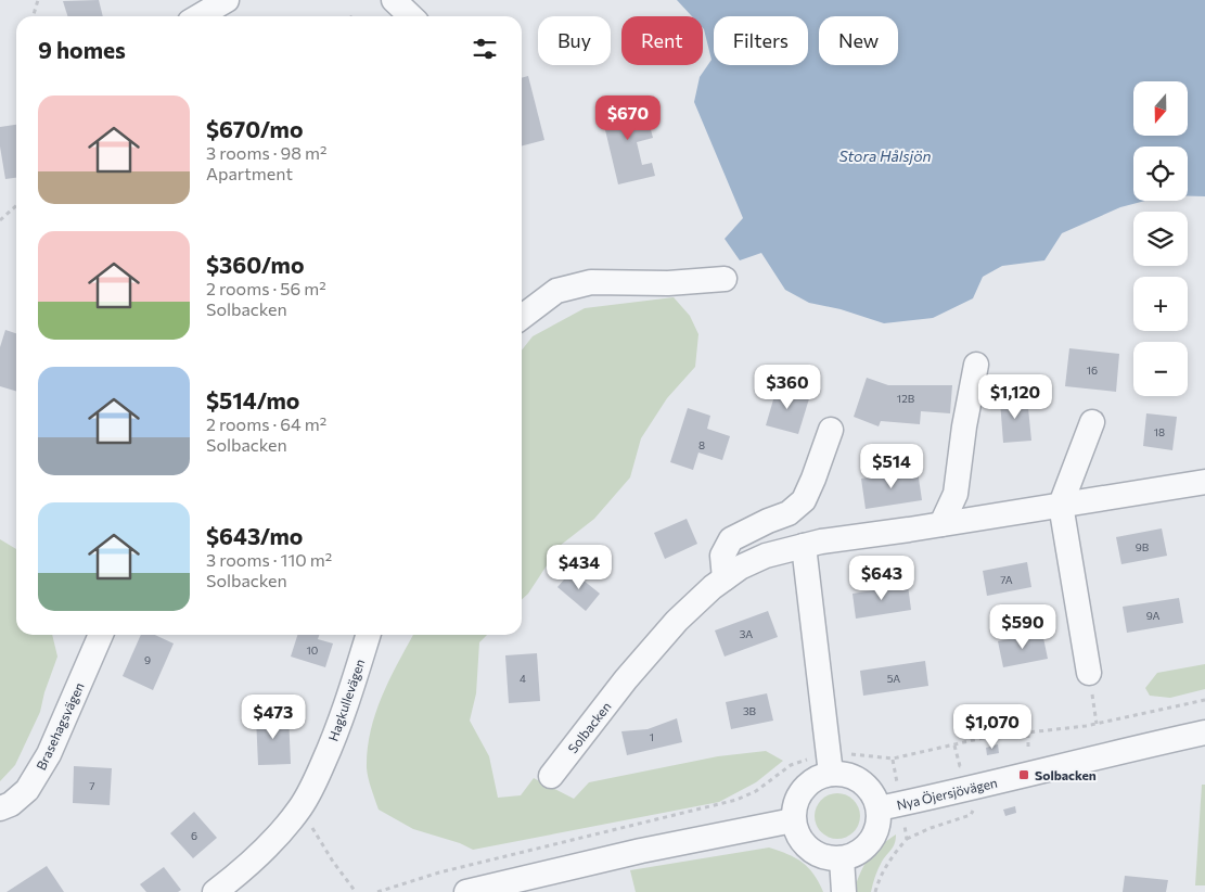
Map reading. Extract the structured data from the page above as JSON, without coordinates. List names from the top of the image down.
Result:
{
  "streets": {
    "street": [
      "Hagkullevägen",
      "Brasehagsvägen",
      "Solbacken",
      "Nya Öjersjövägen"
    ]
  },
  "water": ["Stora Hålsjön"],
  "places": {
    "transit": ["Solbacken"]
  },
  "house_numbers": [
    "16",
    "12B",
    "18",
    "8",
    "9B",
    "7A",
    "9A",
    "3A",
    "10",
    "9",
    "4",
    "5A",
    "3B",
    "1",
    "7",
    "6"
  ],
  "north": "bottom",
  "page": {
    "chip": [
      "Buy",
      "Rent",
      "Filters",
      "New"
    ],
    "heading": "9 homes",
    "map_buttons": ["+", "−"],
    "list": [
      {
        "name": "$670/mo",
        "note": "3 rooms · 98 m² · Apartment"
      },
      {
        "name": "$360/mo",
        "note": "2 rooms · 56 m² · Solbacken"
      },
      {
        "name": "$514/mo",
        "note": "2 rooms · 64 m² · Solbacken"
      },
      {
        "name": "$643/mo",
        "note": "3 rooms · 110 m² · Solbacken"
      }
    ],
    "price": [
      "$670",
      "$360",
      "$1,120",
      "$514",
      "$434",
      "$643",
      "$590",
      "$473",
      "$1,070"
    ]
  }
}
